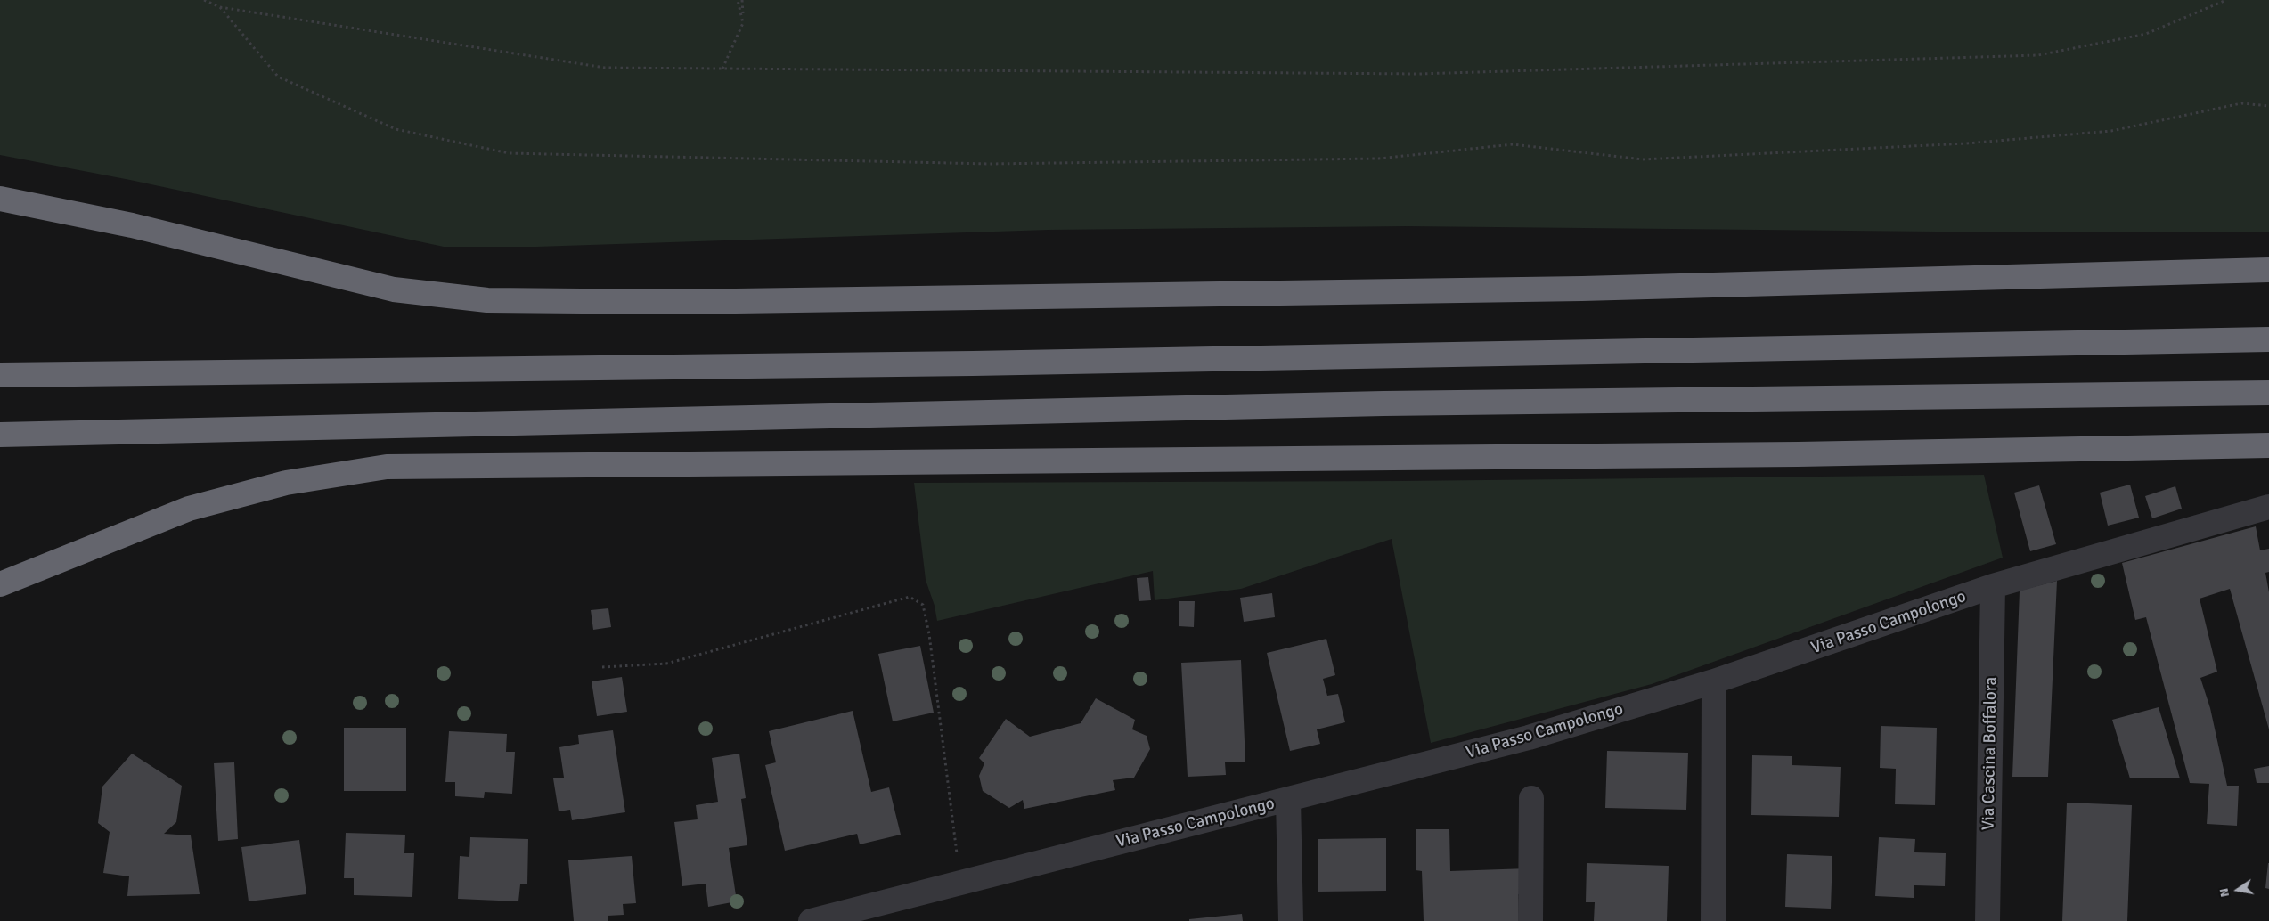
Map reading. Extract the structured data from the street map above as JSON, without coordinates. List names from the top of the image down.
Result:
{
  "streets": {
    "street": ["Via Passo Campolongo", "Via Cascina Boffalora"]
  },
  "crossings": [
    ["Via Passo Campolongo", "Via Cascina Boffalora"]
  ],
  "north": "left"
}
